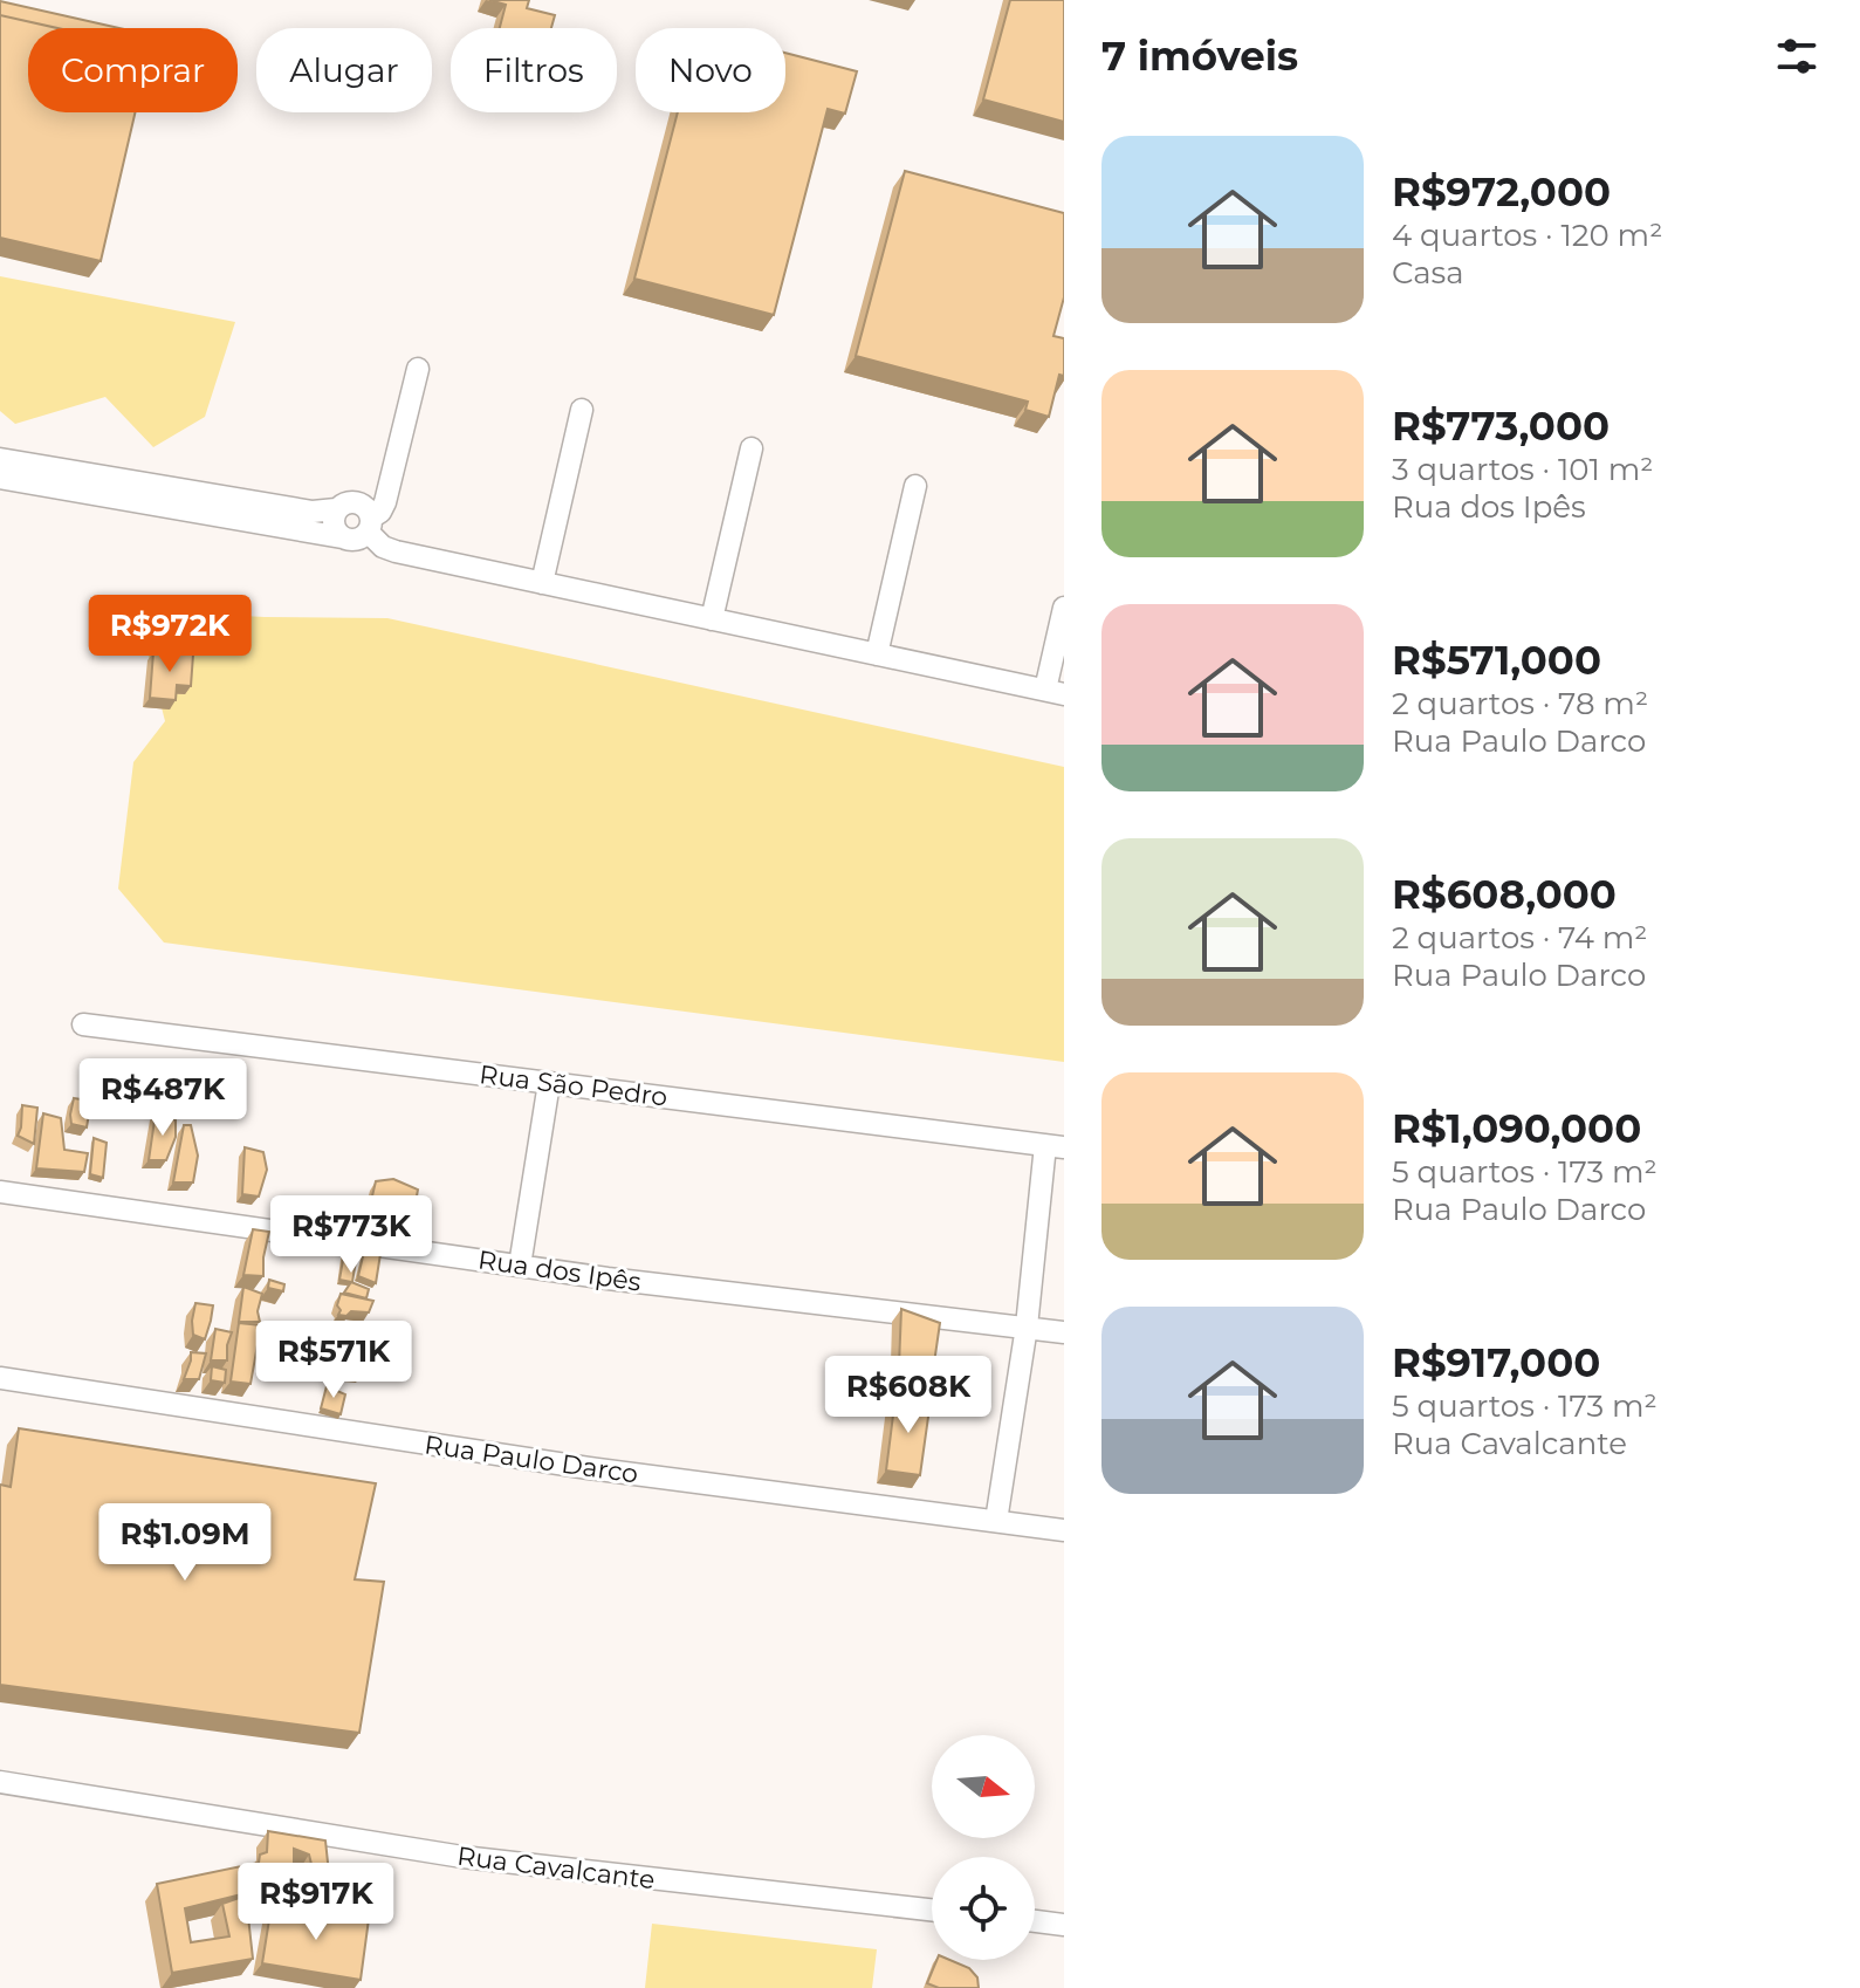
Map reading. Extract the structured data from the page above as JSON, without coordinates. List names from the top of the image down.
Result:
{
  "streets": {
    "street": [
      "Rua São Pedro",
      "Rua dos Ipês",
      "Rua Paulo Darco",
      "Rua Cavalcante"
    ]
  },
  "north": "right",
  "page": {
    "heading": "7 imóveis",
    "chip": [
      "Comprar",
      "Alugar",
      "Filtros",
      "Novo"
    ],
    "list": [
      {
        "name": "R$972,000",
        "note": "4 quartos · 120 m² · Casa"
      },
      {
        "name": "R$773,000",
        "note": "3 quartos · 101 m² · Rua dos Ipês"
      },
      {
        "name": "R$571,000",
        "note": "2 quartos · 78 m² · Rua Paulo Darco"
      },
      {
        "name": "R$608,000",
        "note": "2 quartos · 74 m² · Rua Paulo Darco"
      },
      {
        "name": "R$1,090,000",
        "note": "5 quartos · 173 m² · Rua Paulo Darco"
      },
      {
        "name": "R$917,000",
        "note": "5 quartos · 173 m² · Rua Cavalcante"
      }
    ],
    "price": [
      "R$972K",
      "R$487K",
      "R$773K",
      "R$571K",
      "R$608K",
      "R$1.09M",
      "R$917K"
    ]
  }
}
